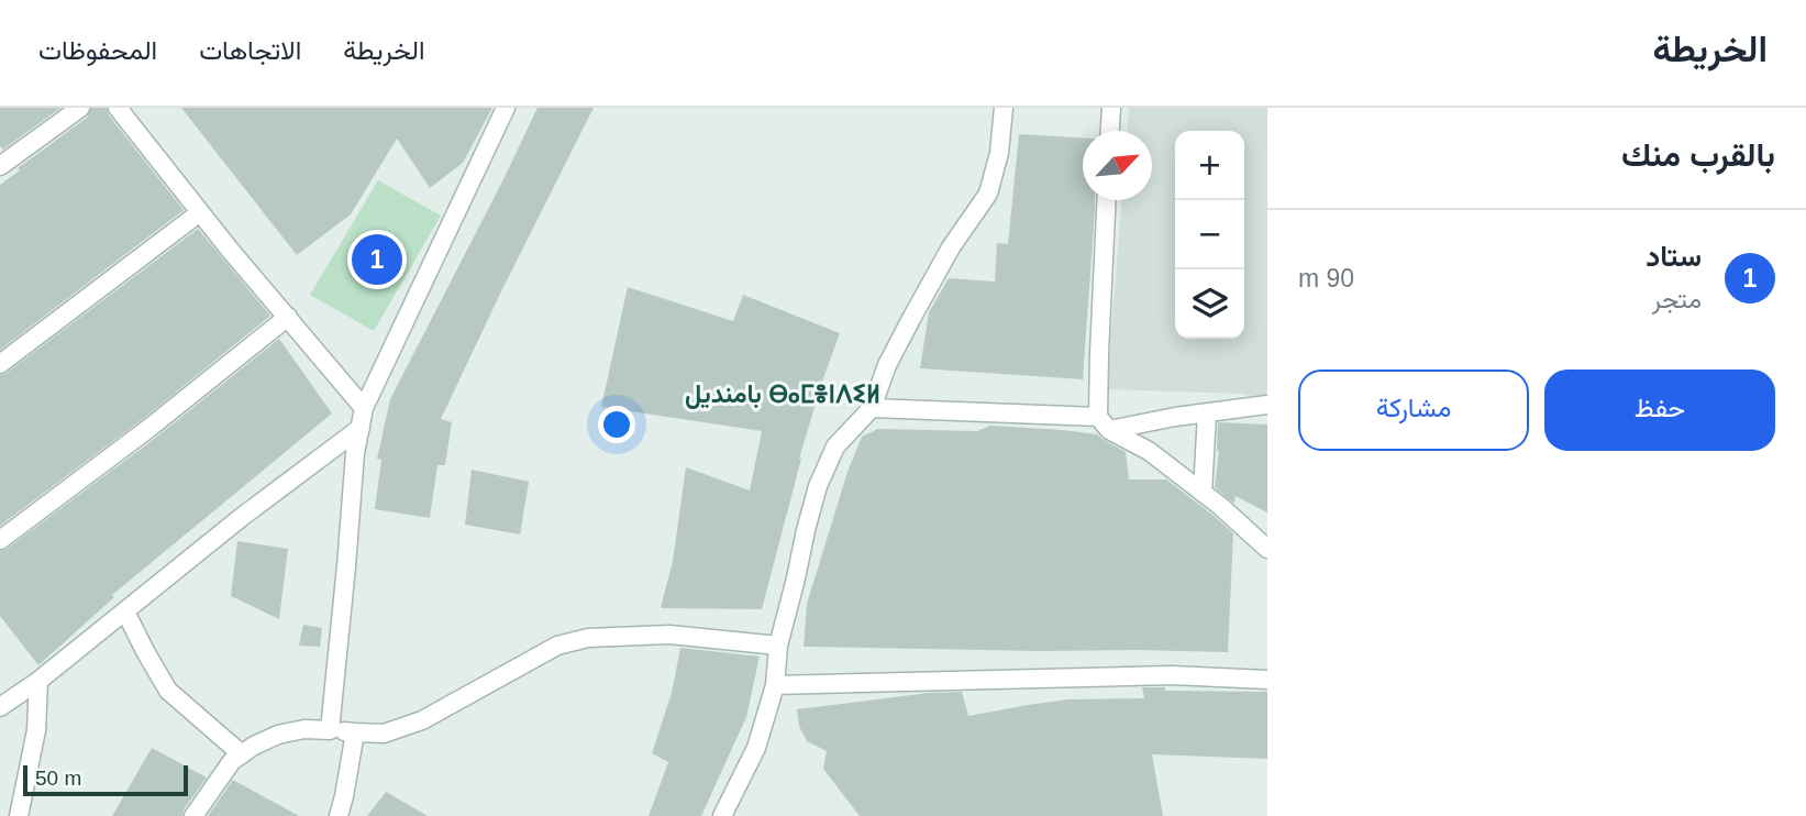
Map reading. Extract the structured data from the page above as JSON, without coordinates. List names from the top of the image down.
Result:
{
  "districts": ["بامنديل ⴱⴰⵎⴻⵏⴷⵉⵍ"],
  "scale_bar": "50 m",
  "north": "top right",
  "page": {
    "header": "الخريطة",
    "nav": ["الخريطة", "الاتجاهات", "المحفوظات"],
    "heading": "بالقرب منك",
    "map_buttons": ["+", "−"],
    "list": [
      {
        "mark": "1",
        "name": "ستاد",
        "note": "متجر",
        "value": "90 m"
      }
    ],
    "pins": "1",
    "buttons": ["حفظ", "مشاركة"],
    "scale": "50 m"
  }
}
